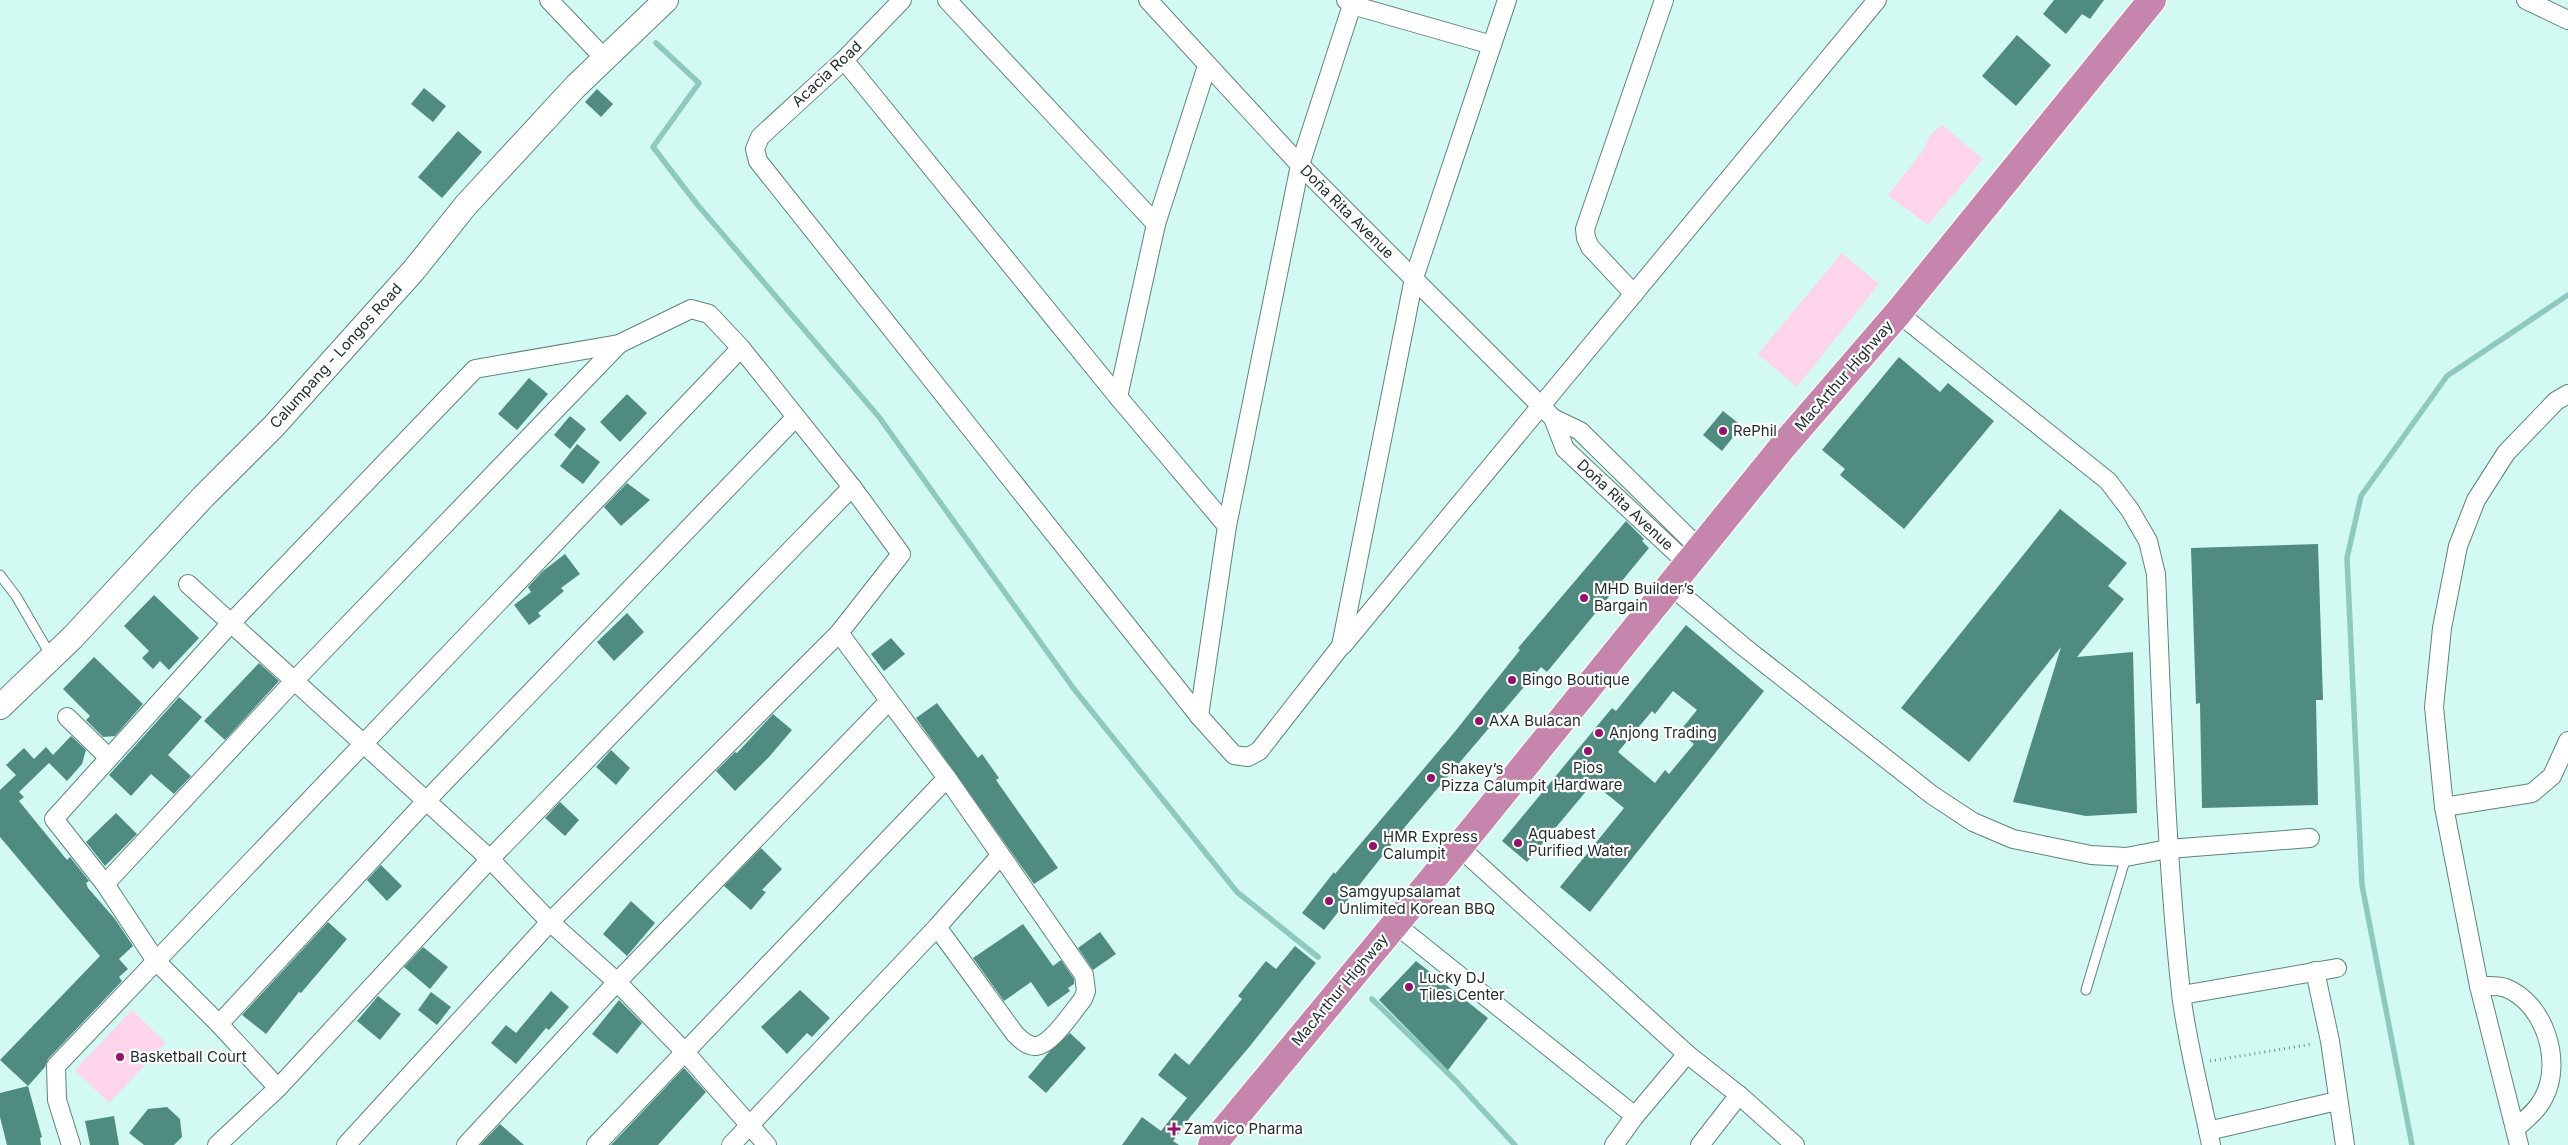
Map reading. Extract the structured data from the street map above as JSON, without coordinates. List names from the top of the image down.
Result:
{
  "streets": {
    "highway": ["MacArthur Highway"],
    "street": ["Acacia Road", "Doña Rita Avenue", "Calumpang - Longos Road"]
  },
  "crossings": [
    ["Doña Rita Avenue", "MacArthur Highway"]
  ],
  "places": {
    "other": [
      "RePhil",
      "MHD Builder’s Bargain",
      "Bingo Boutique",
      "AXA Bulacan",
      "Anjong Trading",
      "Pios Hardware",
      "Shakey’s Pizza Calumpit",
      "Aquabest Purified Water",
      "HMR Express Calumpit",
      "Samgyupsalamat Unlimited Korean BBQ",
      "Lucky DJ Tiles Center",
      "Basketball Court"
    ],
    "health": ["Zamvico Pharma"]
  }
}
